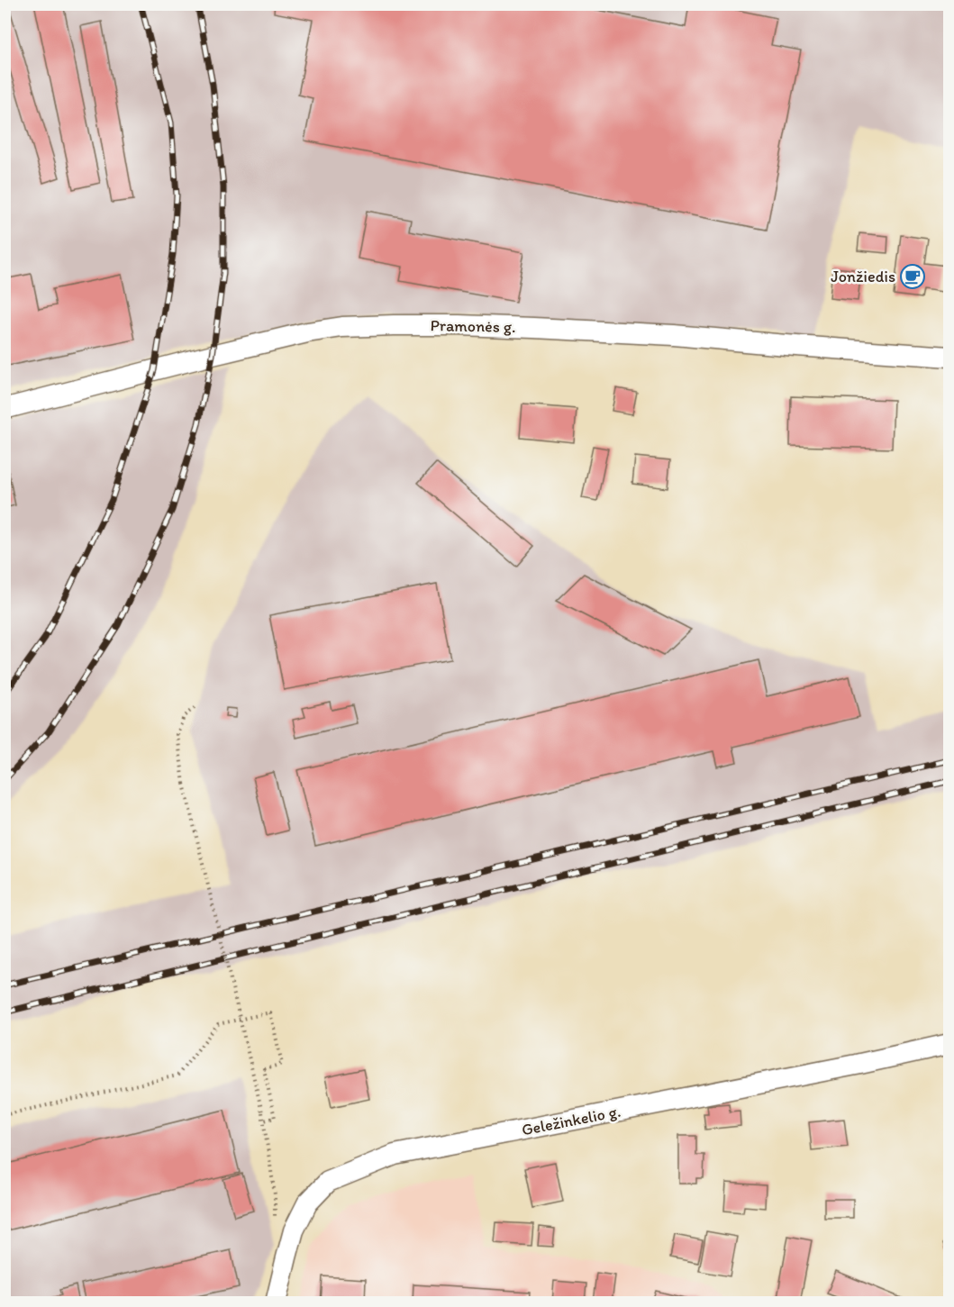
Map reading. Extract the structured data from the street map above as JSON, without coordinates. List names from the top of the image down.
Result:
{
  "streets": {
    "street": ["Pramonės g.", "Geležinkelio g."]
  },
  "places": {
    "cafe": ["Jonžiedis"]
  }
}
